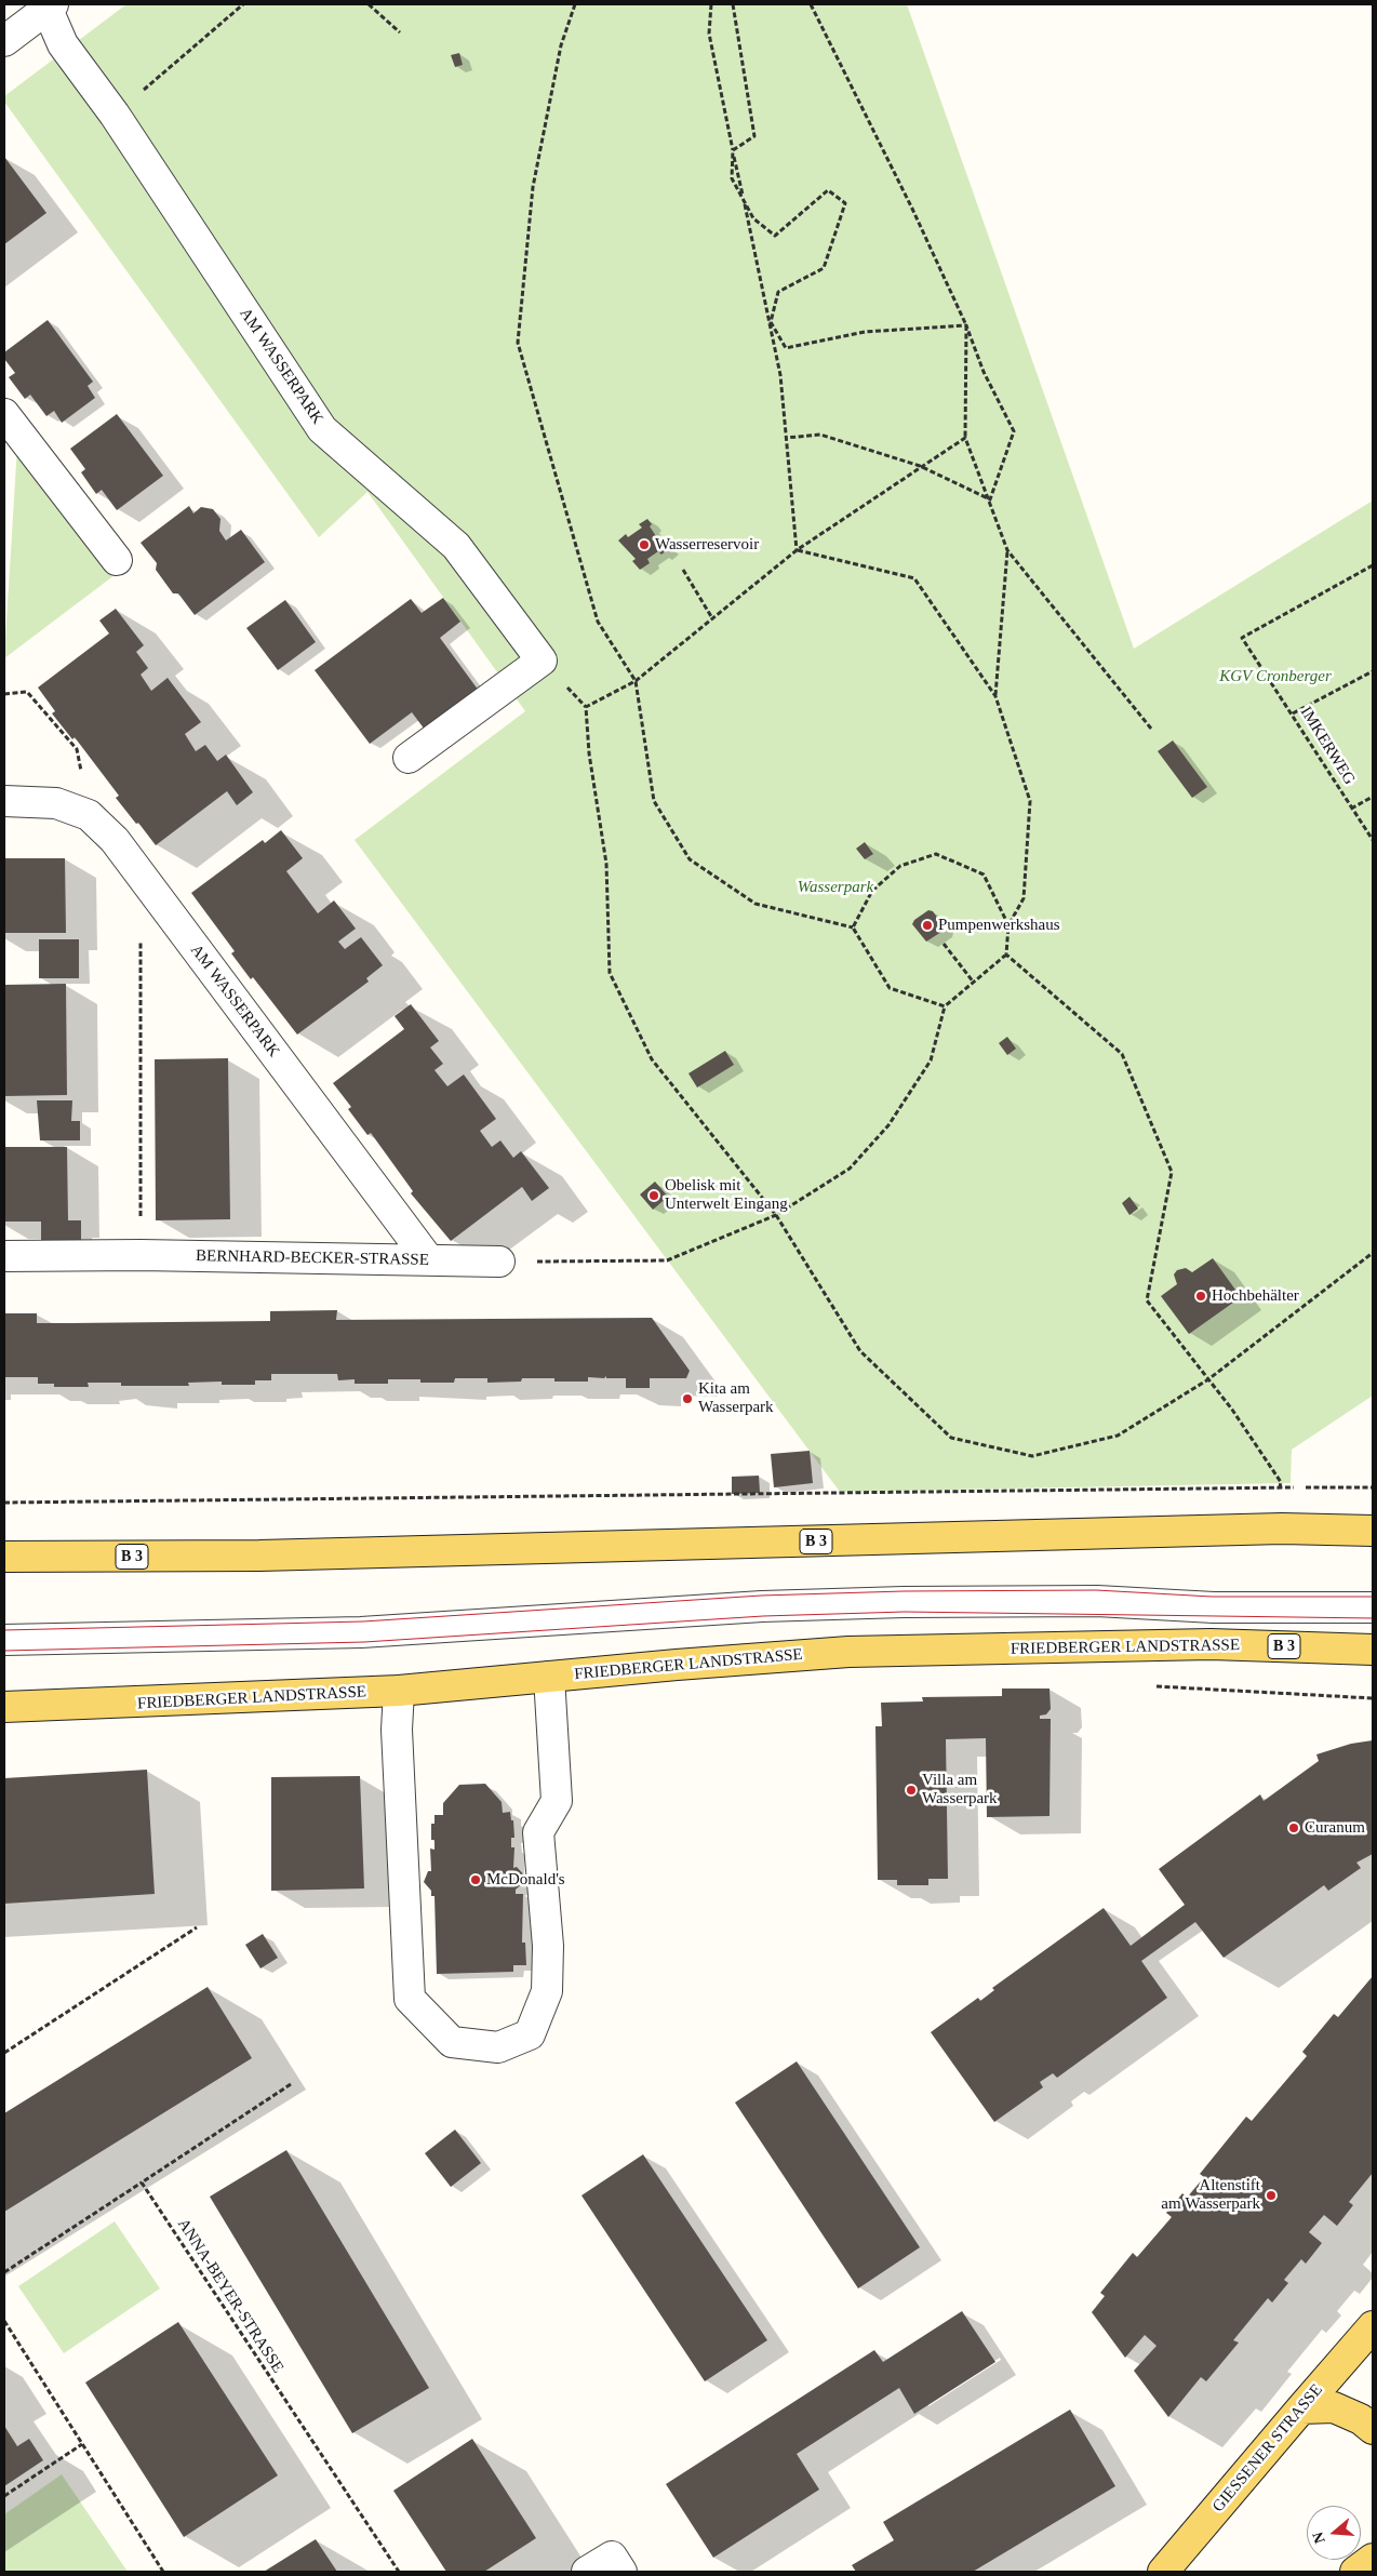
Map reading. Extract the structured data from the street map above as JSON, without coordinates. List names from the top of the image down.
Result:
{
  "streets": {
    "main road": ["B 3", "FRIEDBERGER LANDSTRASSE", "GIESSENER STRASSE"],
    "street": ["AM WASSERPARK", "BERNHARD-BECKER-STRASSE"],
    "path": ["IMKERWEG", "ANNA-BEYER-STRASSE"]
  },
  "crossings": [
    ["AM WASSERPARK", "BERNHARD-BECKER-STRASSE"]
  ],
  "parks": ["KGV Cronberger", "Wasserpark"],
  "places": [
    "Wasserreservoir",
    "Pumpenwerkshaus",
    "Obelisk mit Unterwelt Eingang",
    "Hochbehälter",
    "Kita am Wasserpark",
    "Villa am Wasserpark",
    "Curanum",
    "McDonald's",
    "Altenstift am Wasserpark"
  ],
  "north": "left"
}
